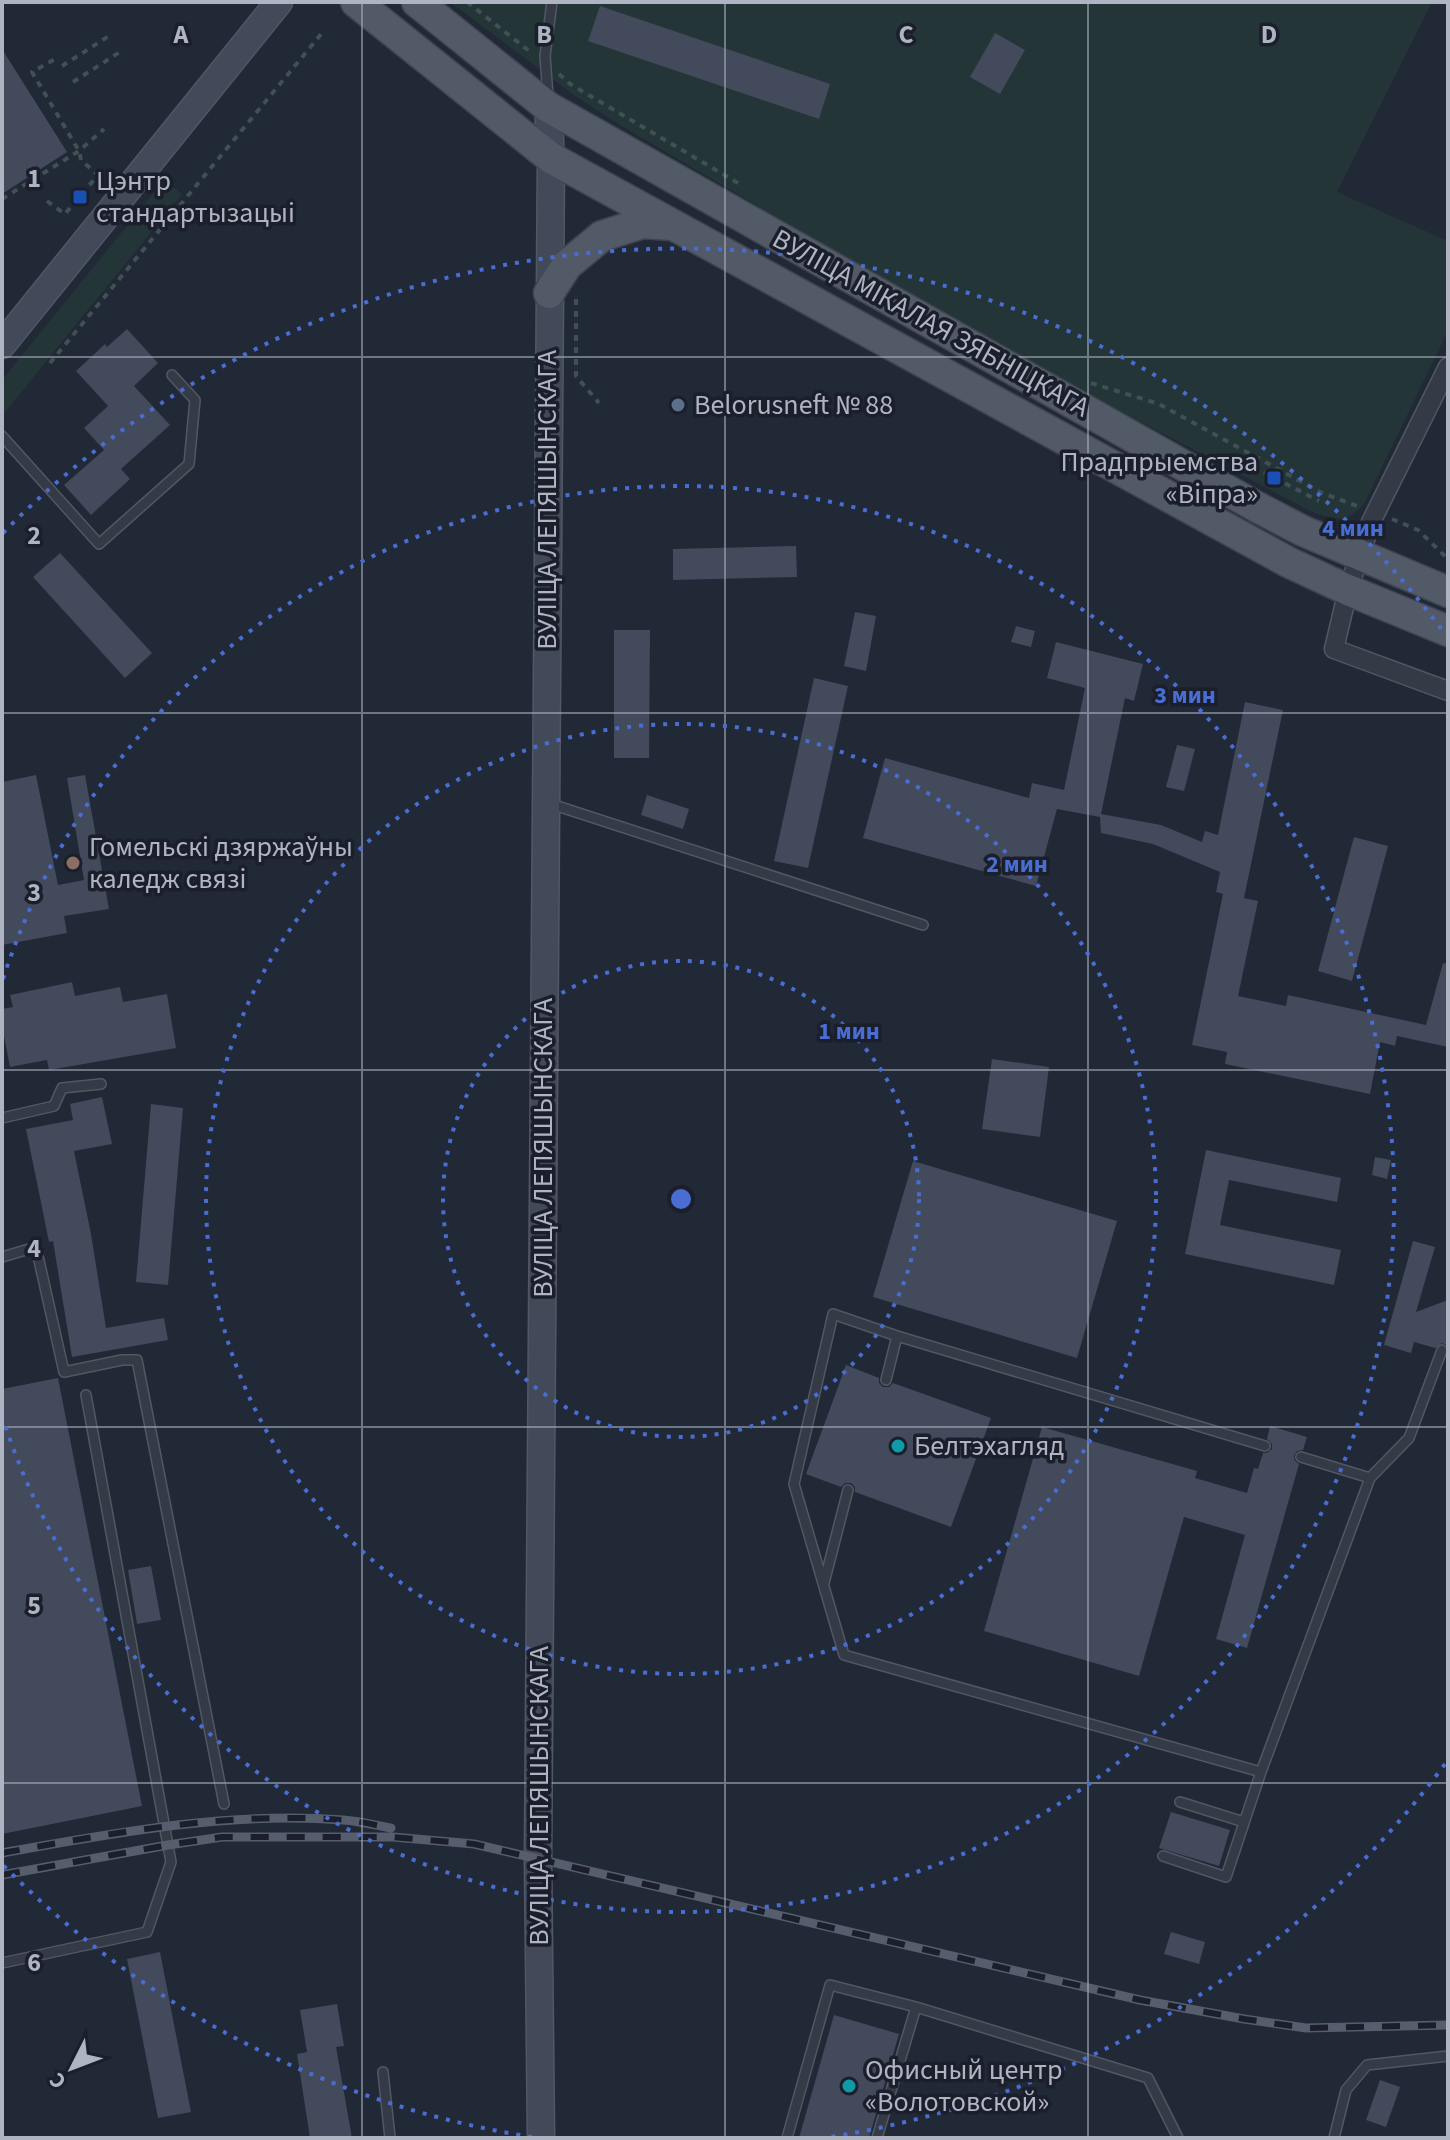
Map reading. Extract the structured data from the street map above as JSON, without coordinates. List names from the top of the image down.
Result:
{
  "streets": {
    "main road": ["ВУЛІЦА МІКАЛАЯ ЗЯБНІЦКАГА", "ВУЛІЦА ЛЕПЯШЫНСКАГА"]
  },
  "crossings": [
    ["ВУЛІЦА МІКАЛАЯ ЗЯБНІЦКАГА", "ВУЛІЦА ЛЕПЯШЫНСКАГА"]
  ],
  "places": {
    "transit": ["Цэнтр стандартызацыі", "Прадпрыемства «Віпра»"],
    "other": [
      "Belorusneft № 88",
      "Гомельскі дзяржаўны каледж связі",
      "Белтэхагляд",
      "Офисный центр «Волотовской»"
    ]
  },
  "north": "bottom left",
  "grid": {
    "columns": [
      "A",
      "B",
      "C",
      "D"
    ],
    "rows": [
      "1",
      "2",
      "3",
      "4",
      "5",
      "6"
    ]
  },
  "rings": [
    "4 мин",
    "3 мин",
    "2 мин",
    "1 мин"
  ]
}
